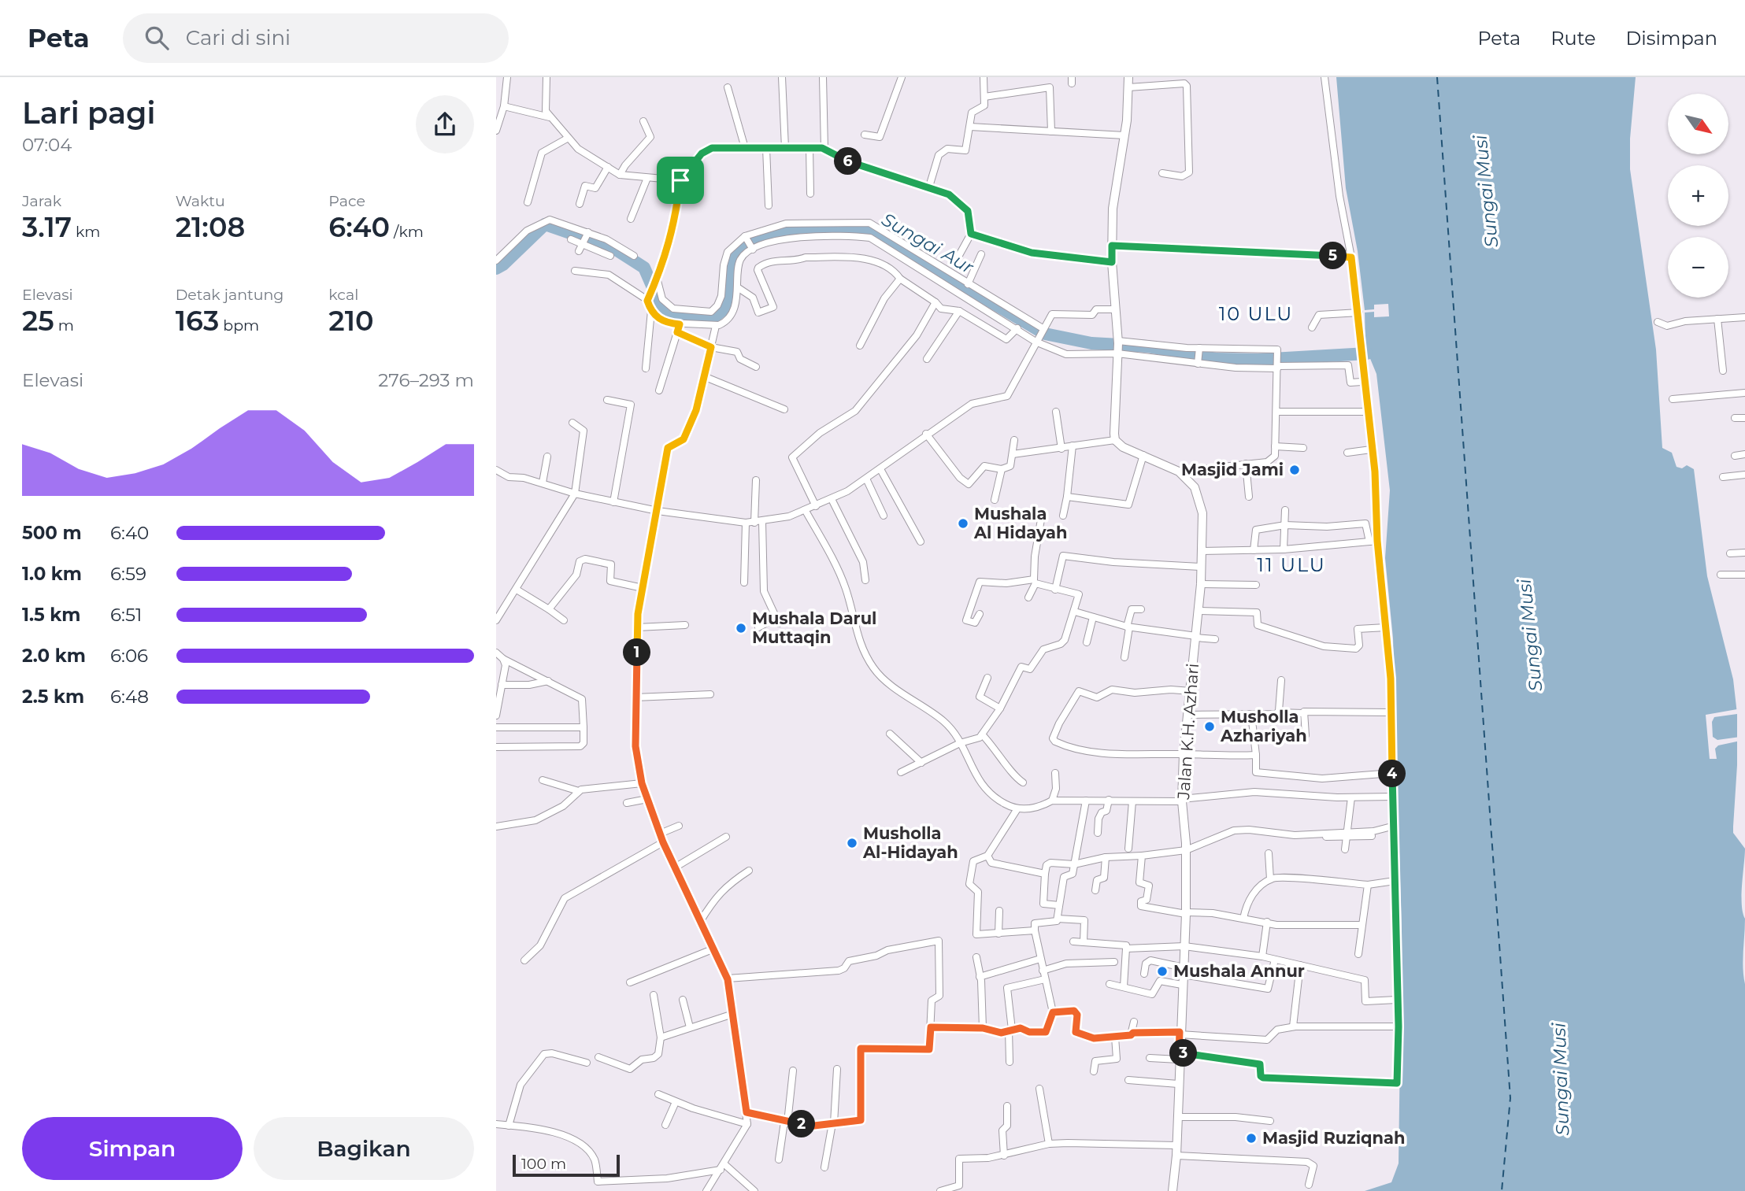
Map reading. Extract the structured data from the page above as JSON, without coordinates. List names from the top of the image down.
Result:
{
  "streets": {
    "street": ["Jalan K.H. Azhari"]
  },
  "districts": ["10 ULU", "11 ULU"],
  "water": ["Sungai Musi", "Sungai Aur"],
  "places": [
    "Masjid Jami",
    "Mushala Al Hidayah",
    "Mushala Darul Muttaqin",
    "Musholla Azhariyah",
    "Musholla Al-Hidayah",
    "Mushala Annur",
    "Masjid Ruziqnah"
  ],
  "scale_bar": "100 m",
  "north": "bottom right",
  "page": {
    "header": "Peta",
    "search": "Cari di sini",
    "nav": ["Peta", "Rute", "Disimpan"],
    "heading": ["Lari pagi", "07:04"],
    "map_buttons": ["+", "−"],
    "pins": [
      "6",
      "5",
      "1",
      "4",
      "3",
      "2"
    ],
    "stats": [
      ["Jarak", "3.17 km"],
      ["Waktu", "21:08"],
      ["Pace", "6:40 /km"],
      ["Elevasi", "25 m"],
      ["Detak jantung", "163 bpm"],
      ["kcal", "210"]
    ],
    "chart": ["Elevasi", "276–293 m"],
    "list": [
      {
        "name": "500 m",
        "note": "6:40"
      },
      {
        "name": "1.0 km",
        "note": "6:59"
      },
      {
        "name": "1.5 km",
        "note": "6:51"
      },
      {
        "name": "2.0 km",
        "note": "6:06"
      },
      {
        "name": "2.5 km",
        "note": "6:48"
      }
    ],
    "buttons": ["Simpan", "Bagikan"],
    "scale": "100 m"
  }
}
